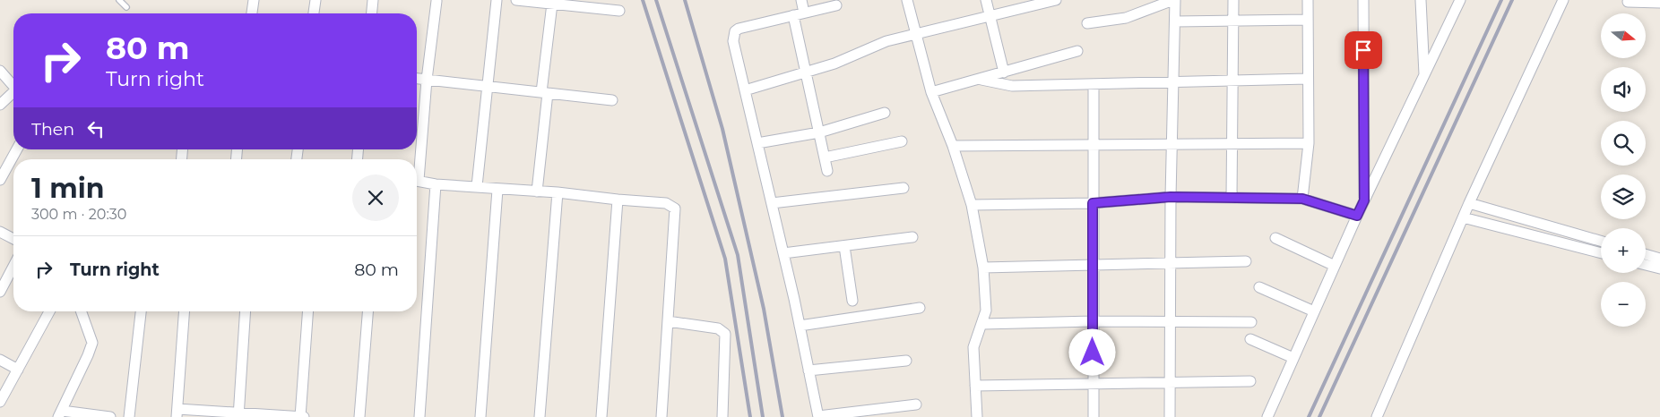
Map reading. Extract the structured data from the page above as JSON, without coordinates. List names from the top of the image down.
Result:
{
  "north": "right",
  "page": {
    "map_buttons": ["+", "−"],
    "turn": ["80 m", "Turn right"],
    "then": "Then",
    "heading": ["1 min", "300 m · 20:30"],
    "list": [
      {
        "name": "Turn right",
        "value": "80 m"
      }
    ]
  }
}
